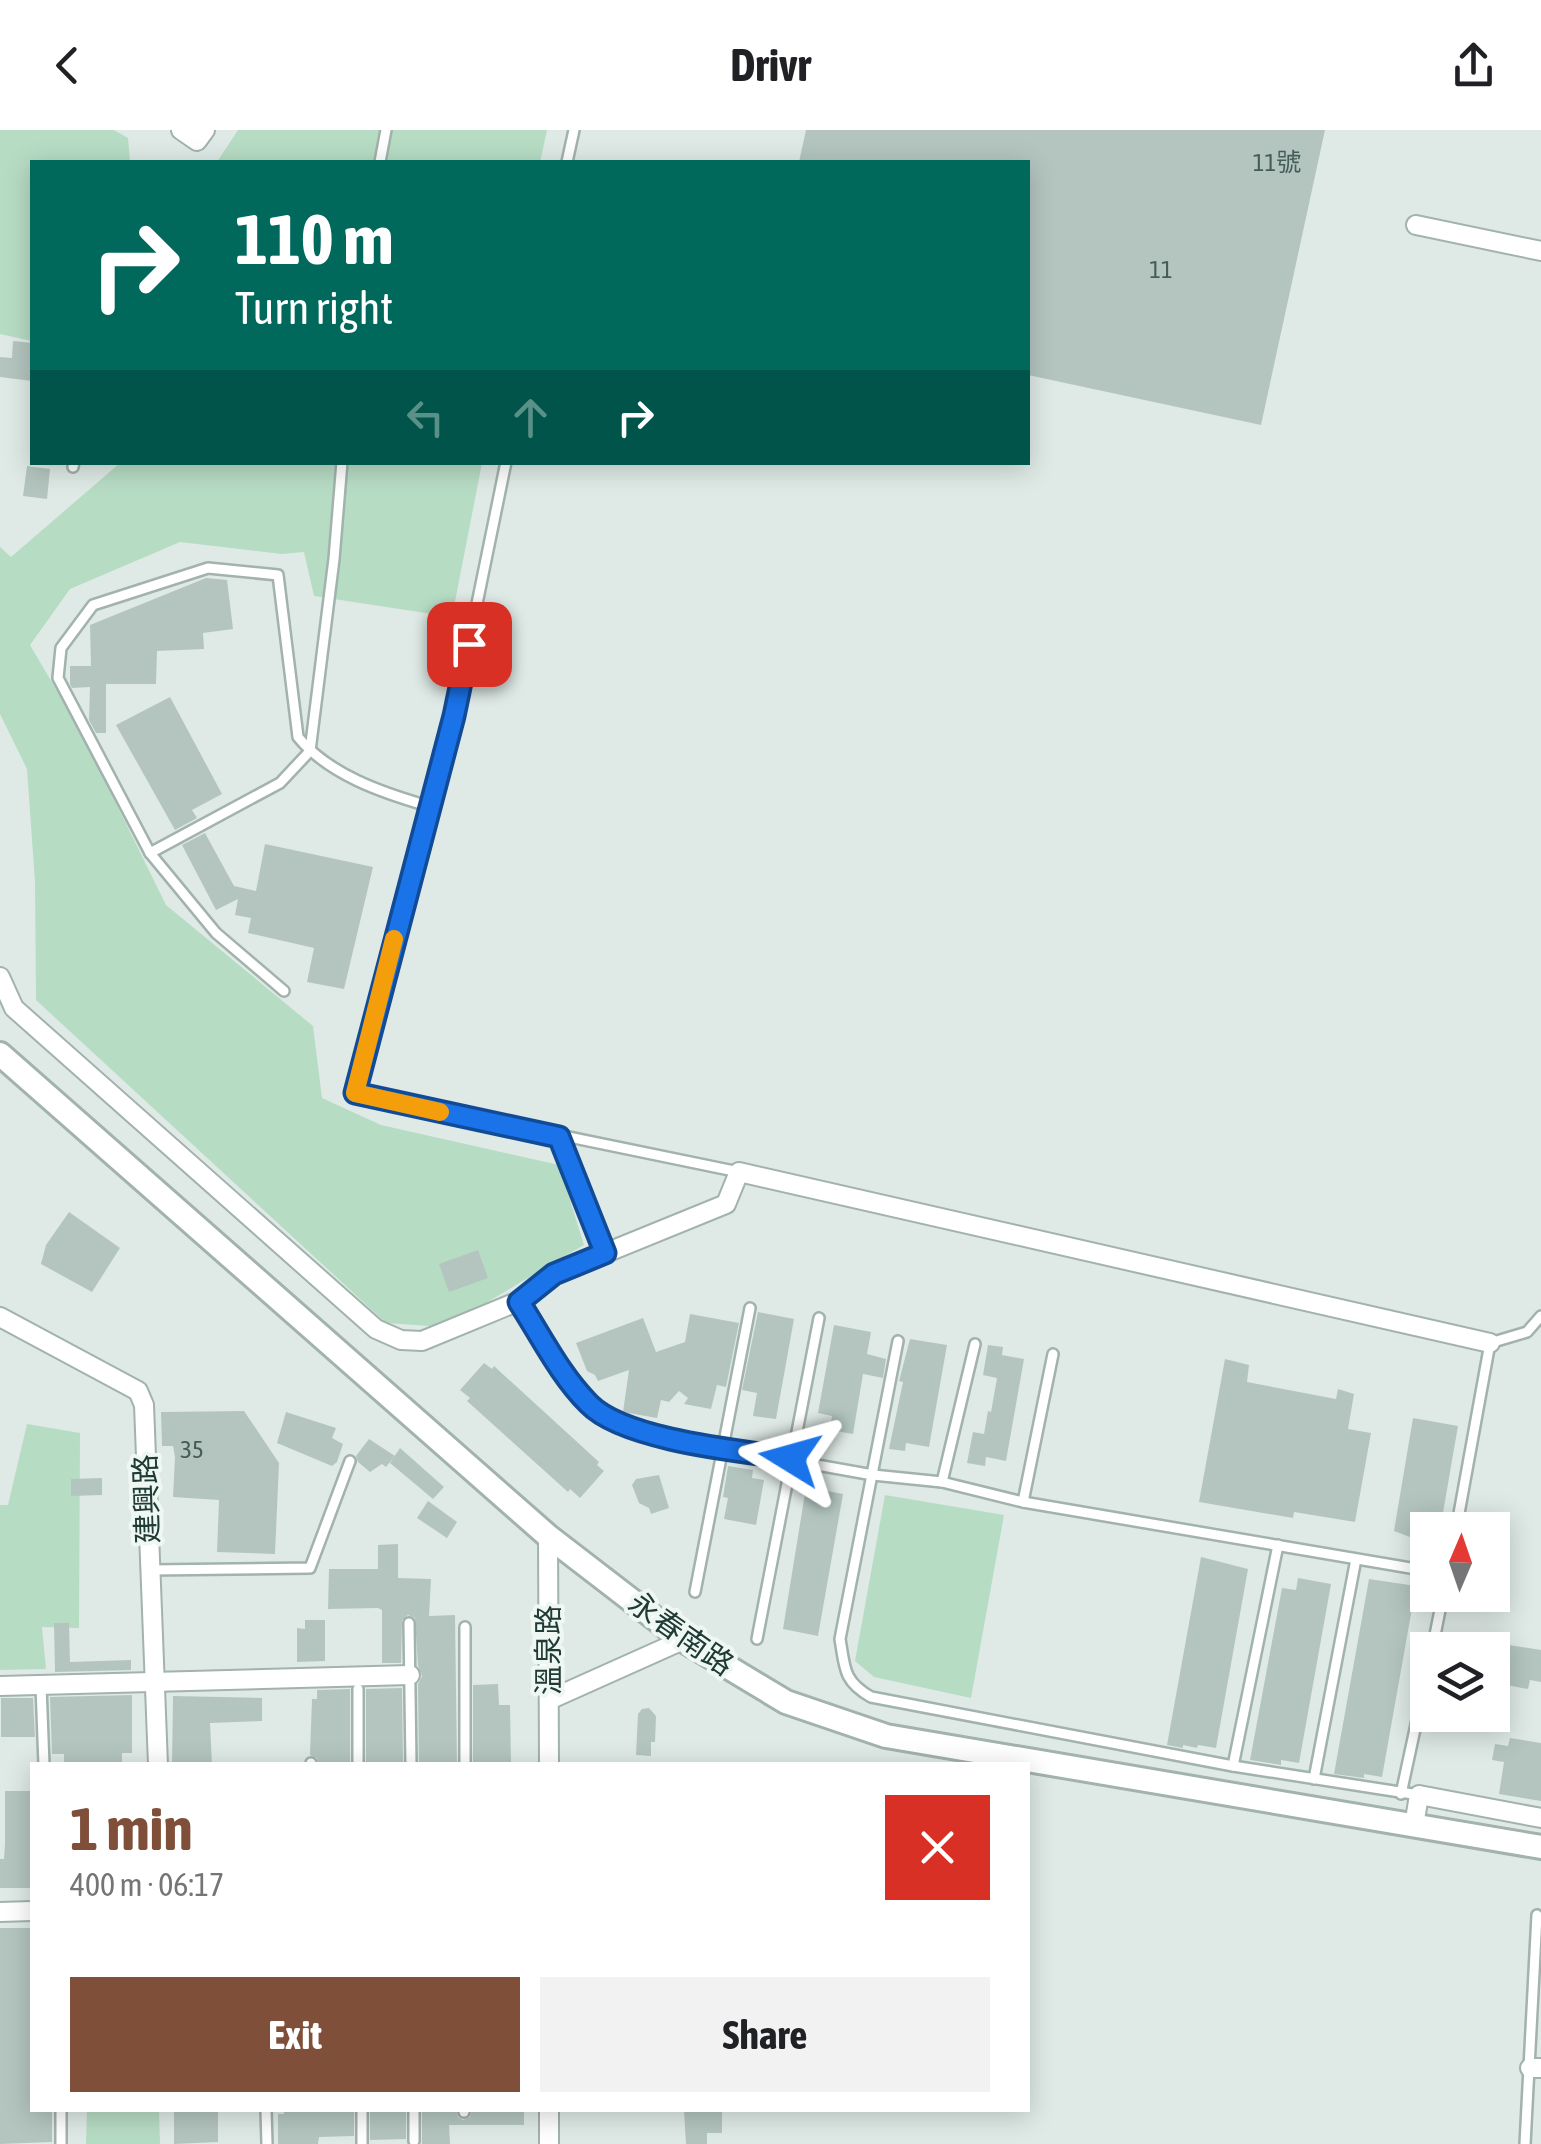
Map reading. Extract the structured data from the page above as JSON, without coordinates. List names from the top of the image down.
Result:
{
  "streets": {
    "street": ["建興路", "永春南路", "溫泉路"]
  },
  "crossings": [
    ["永春南路", "溫泉路"]
  ],
  "house_numbers": ["11號", "11", "35"],
  "north": "top",
  "page": {
    "header": "Drivr",
    "turn": ["110 m", "Turn right"],
    "heading": ["1 min", "400 m · 06:17"],
    "buttons": ["Exit", "Share"]
  }
}
